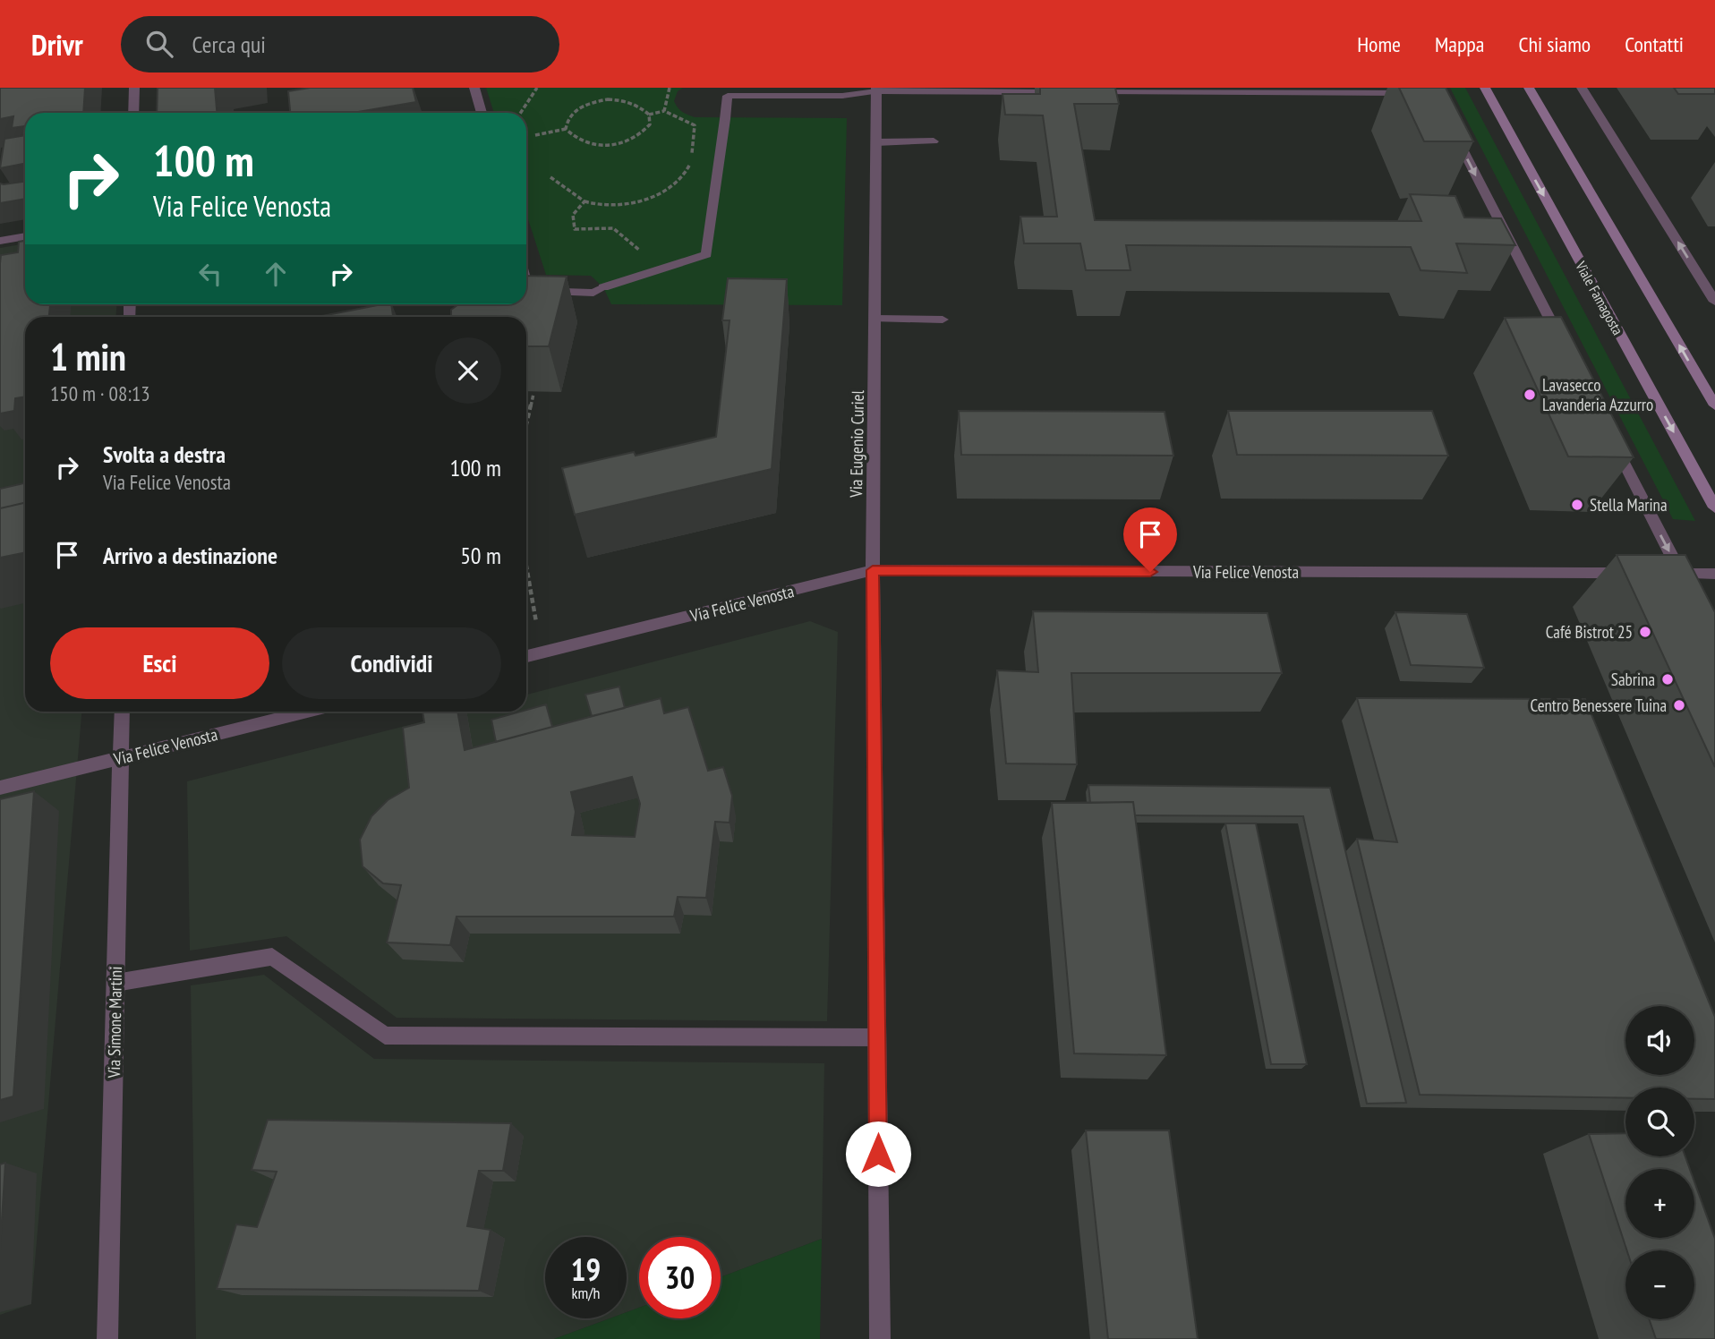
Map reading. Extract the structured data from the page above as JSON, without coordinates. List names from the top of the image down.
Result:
{
  "streets": {
    "main road": ["Viale Famagosta"],
    "street": ["Via Eugenio Curiel", "Via Felice Venosta", "Via Simone Martini"]
  },
  "crossings": [
    ["Via Eugenio Curiel", "Via Felice Venosta"],
    ["Via Felice Venosta", "Via Simone Martini"]
  ],
  "places": [
    "Lavasecco Lavanderia Azzurro",
    "Stella Marina",
    "Café Bistrot 25",
    "Sabrina",
    "Centro Benessere Tuina"
  ],
  "page": {
    "header": "Drivr",
    "search": "Cerca qui",
    "nav": [
      "Home",
      "Mappa",
      "Chi siamo",
      "Contatti"
    ],
    "turn": ["100 m", "Via Felice Venosta"],
    "heading": ["1 min", "150 m · 08:13"],
    "list": [
      {
        "name": "Svolta a destra",
        "note": "Via Felice Venosta",
        "value": "100 m"
      },
      {
        "name": "Arrivo a destinazione",
        "value": "50 m"
      }
    ],
    "buttons": ["Esci", "Condividi"],
    "map_buttons": ["+", "−"],
    "speed": "19 km/h",
    "limit": "30"
  }
}
